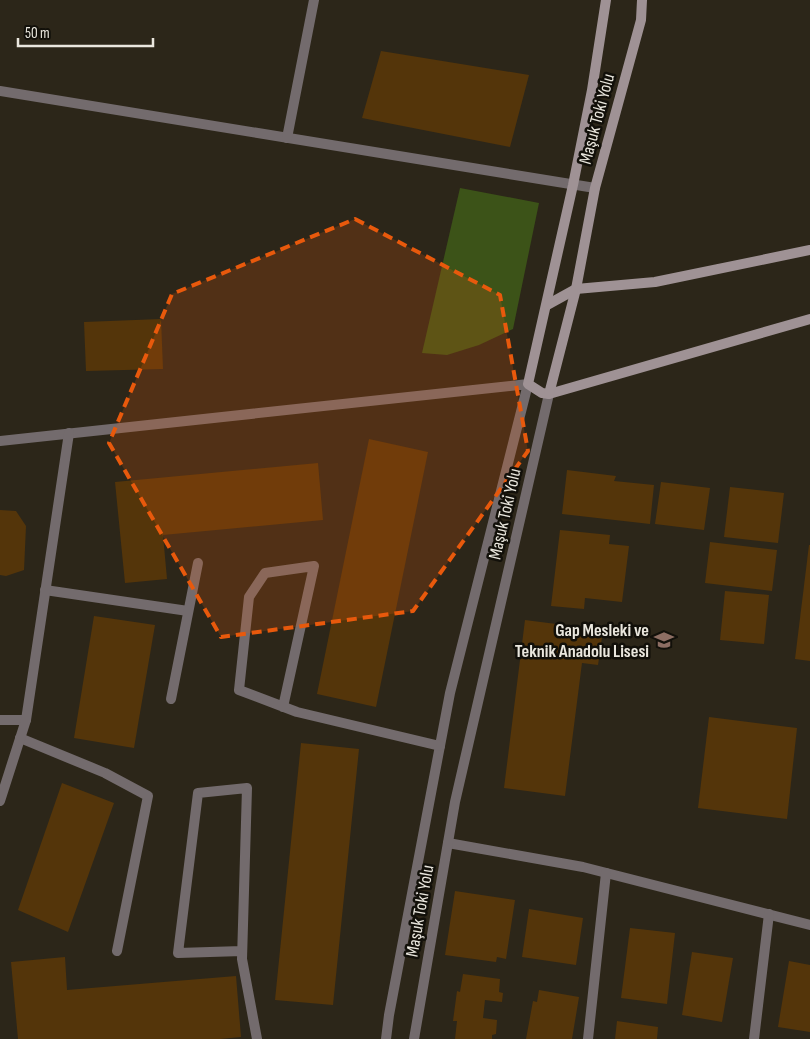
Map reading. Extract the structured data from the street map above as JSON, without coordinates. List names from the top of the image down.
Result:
{
  "streets": {
    "main road": ["Maşuk Toki Yolu"]
  },
  "places": {
    "school or university": ["Gap Mesleki ve Teknik Anadolu Lisesi"]
  },
  "scale_bar": "50 m"
}
